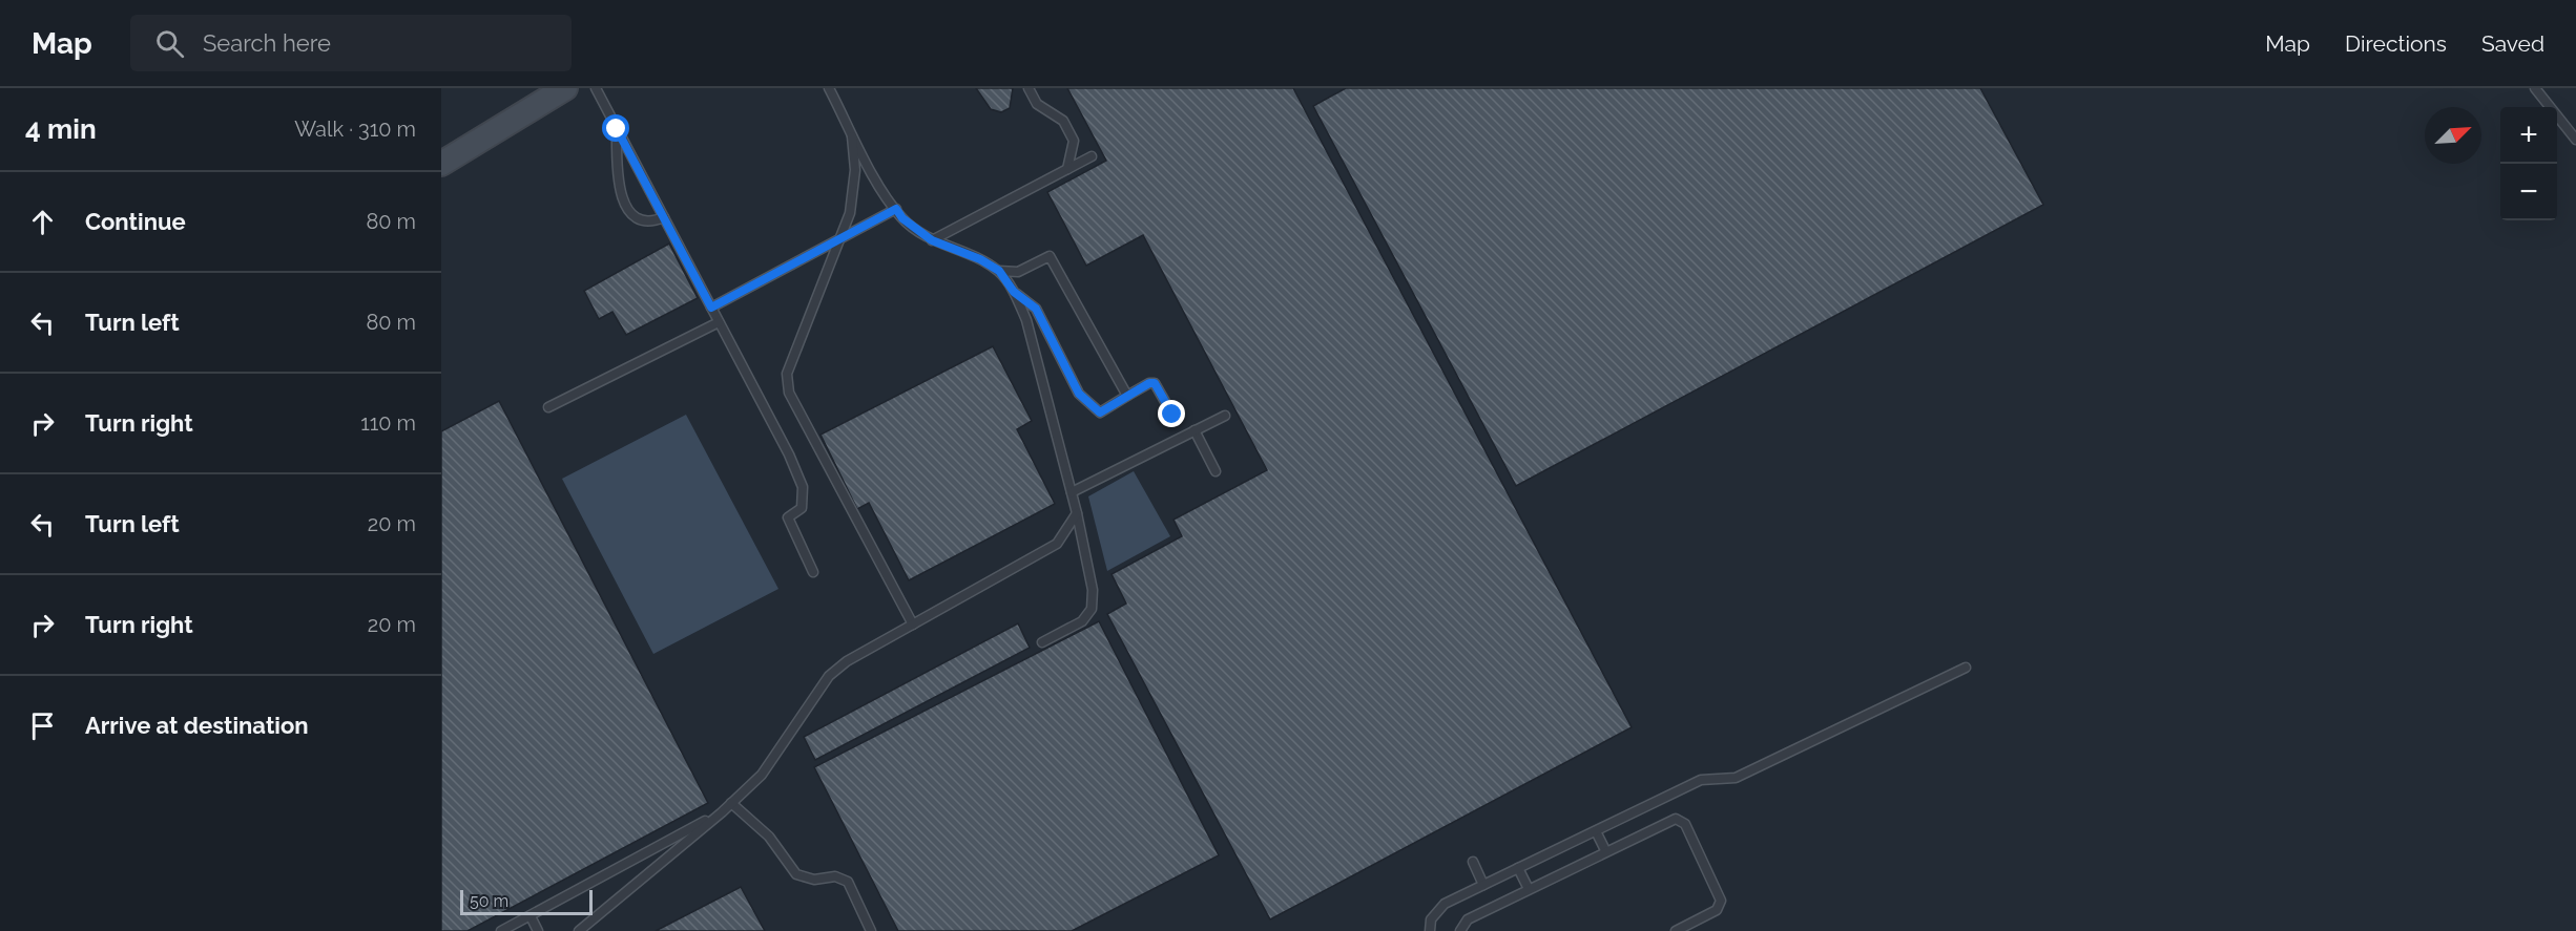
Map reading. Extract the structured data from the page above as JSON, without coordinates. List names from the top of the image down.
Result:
{
  "scale_bar": "50 m",
  "north": "top right",
  "page": {
    "header": "Map",
    "search": "Search here",
    "nav": ["Map", "Directions", "Saved"],
    "heading": ["4 min", "Walk · 310 m"],
    "map_buttons": ["+", "−"],
    "list": [
      ["Continue", "80 m"],
      ["Turn left", "80 m"],
      ["Turn right", "110 m"],
      ["Turn left", "20 m"],
      ["Turn right", "20 m"],
      "Arrive at destination"
    ],
    "scale": "50 m"
  }
}
